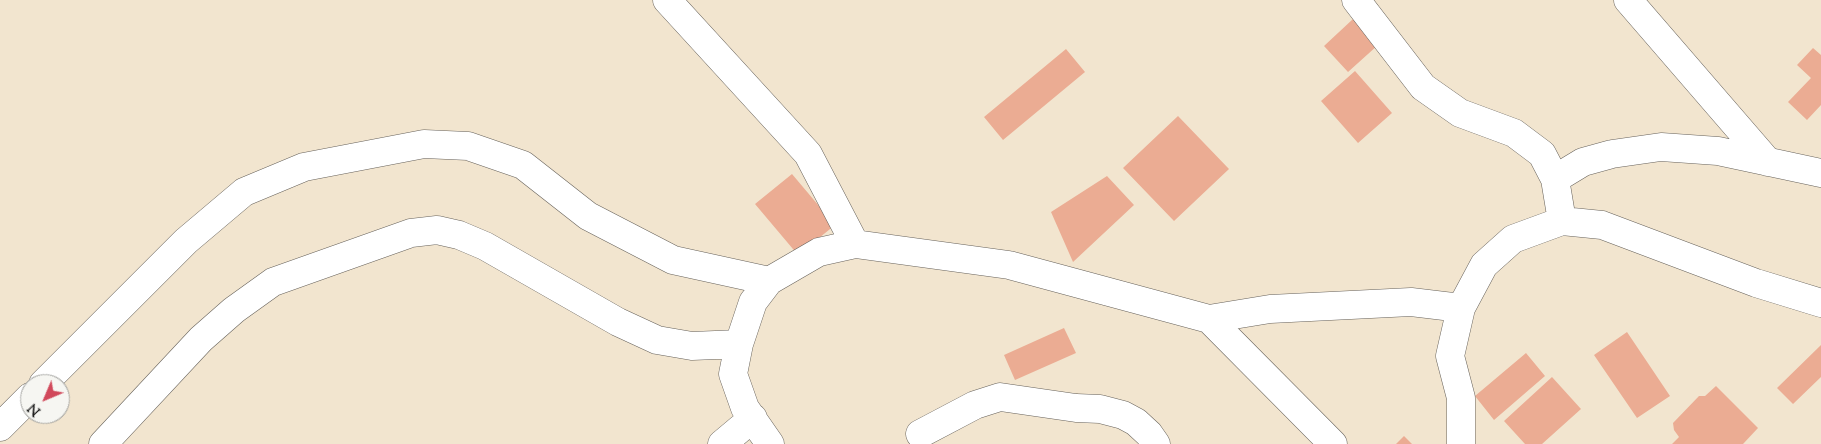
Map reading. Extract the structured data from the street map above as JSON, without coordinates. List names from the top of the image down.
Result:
{
  "north": "bottom left"
}
